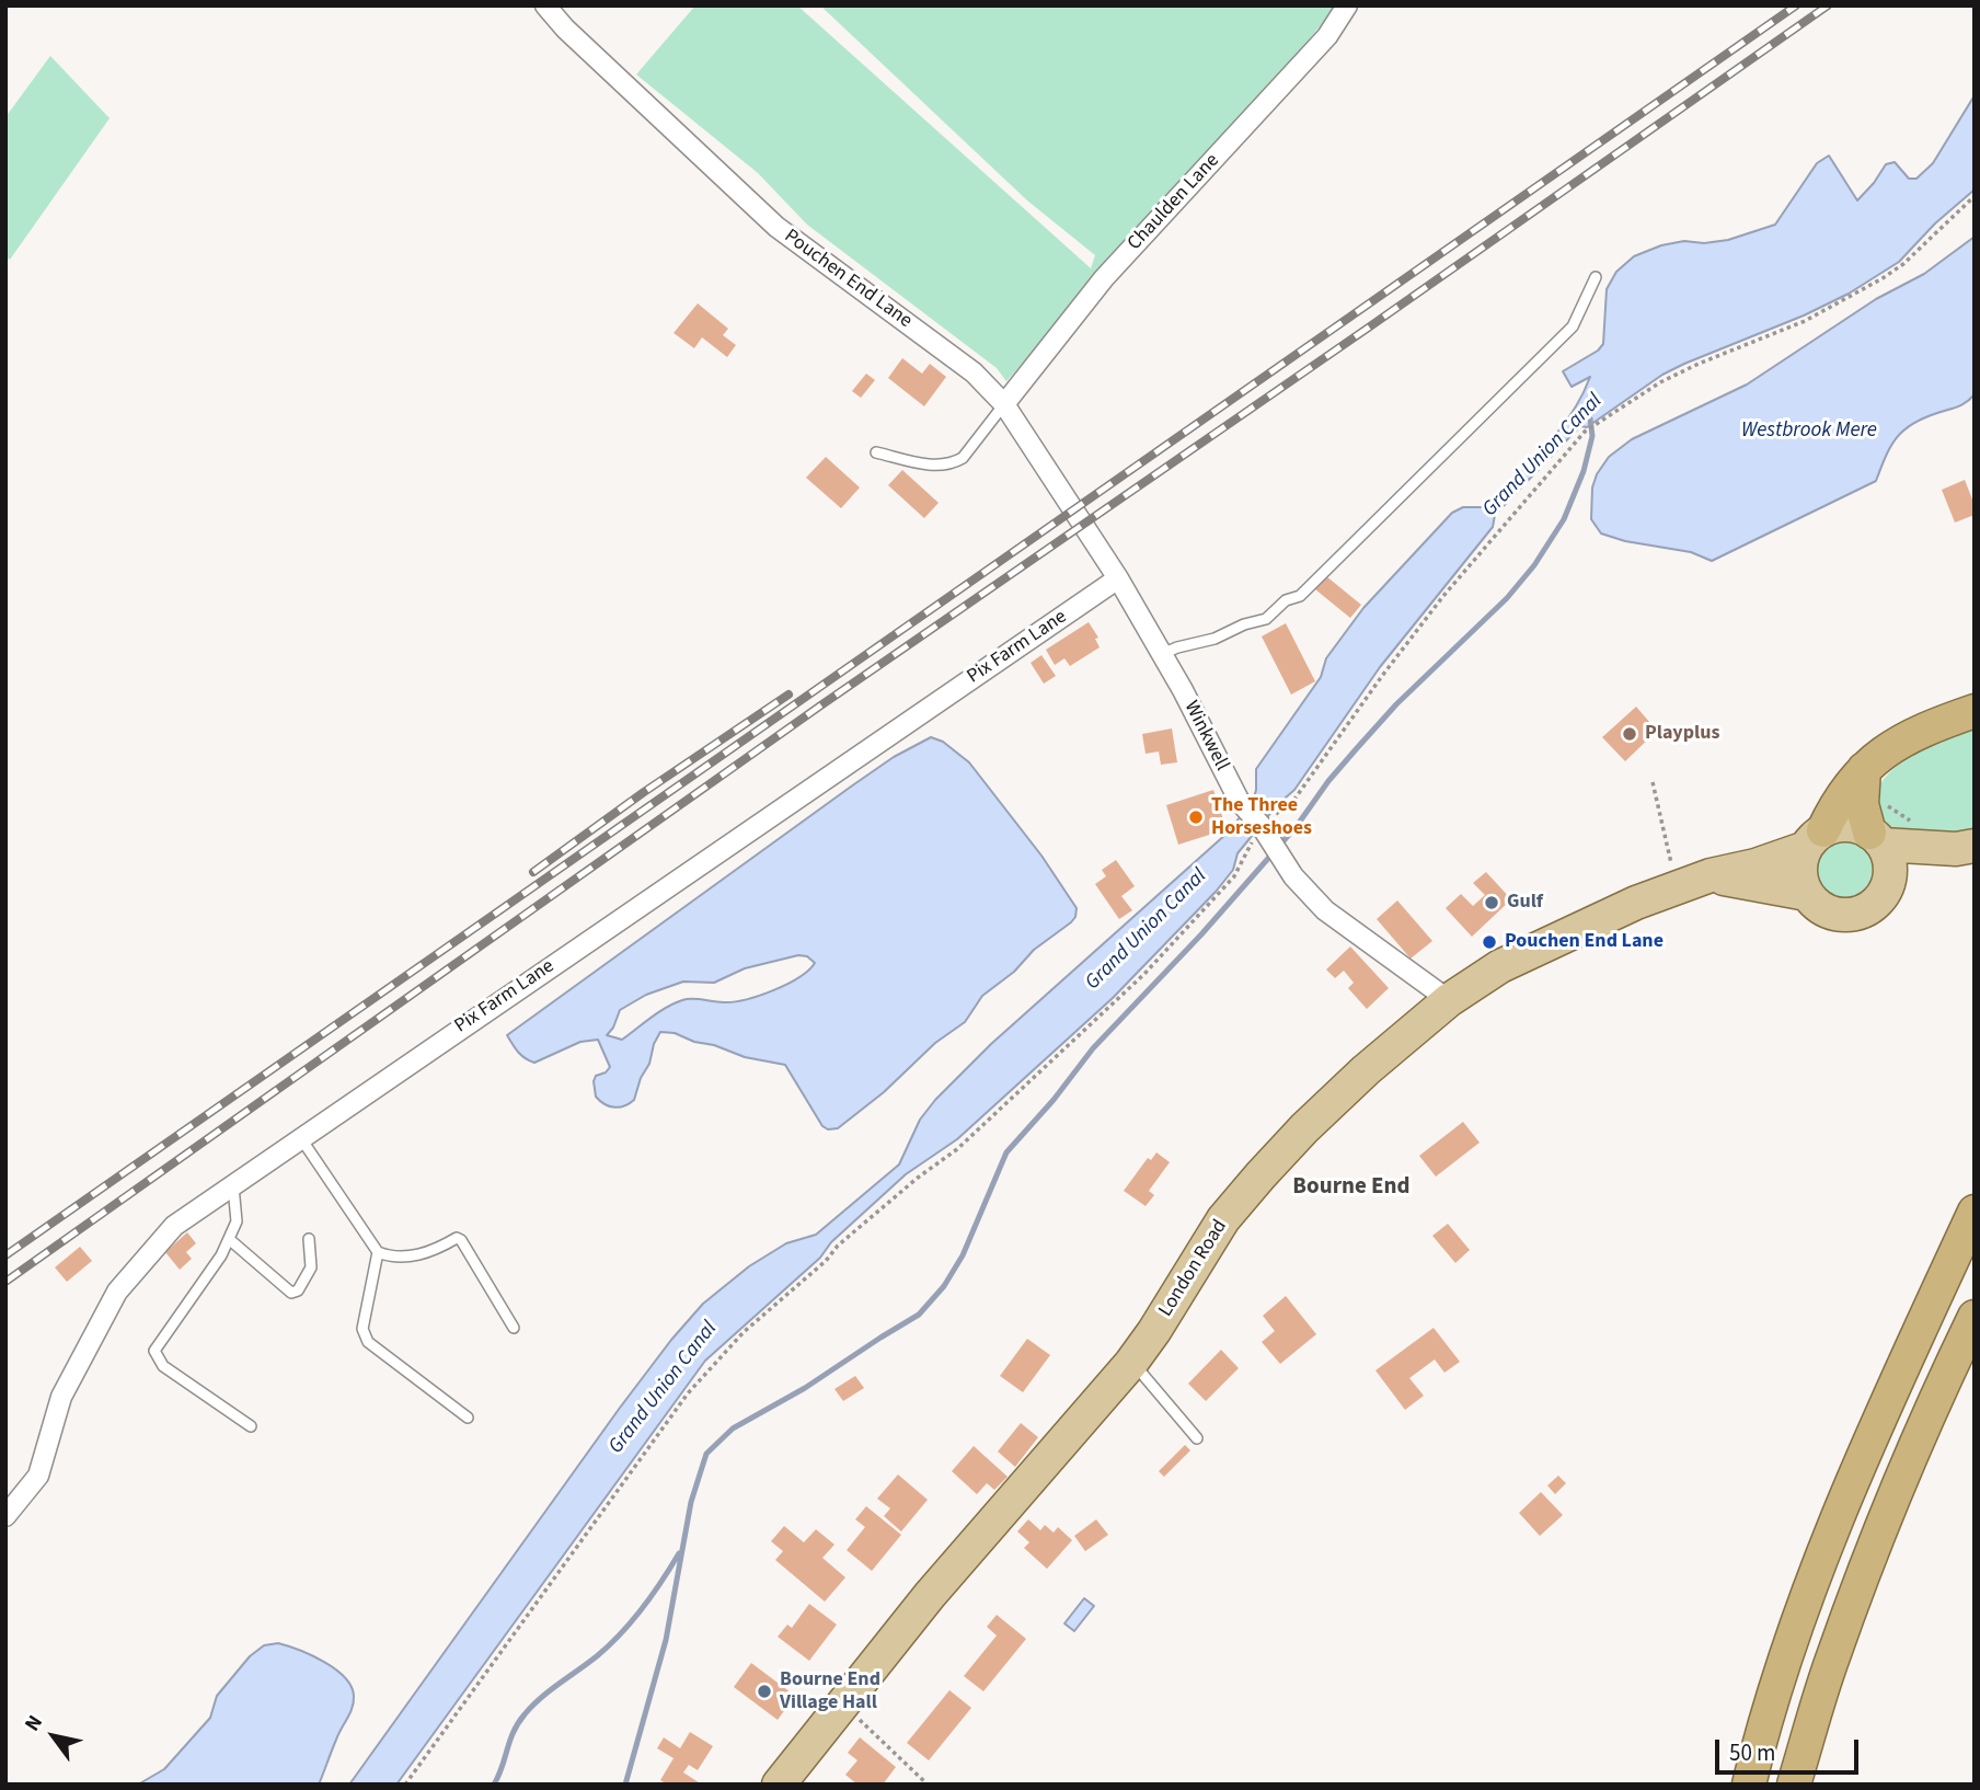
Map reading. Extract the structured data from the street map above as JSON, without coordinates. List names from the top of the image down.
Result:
{
  "streets": {
    "main road": ["London Road"],
    "street": [
      "Chaulden Lane",
      "Pouchen End Lane",
      "Pix Farm Lane",
      "Winkwell"
    ]
  },
  "crossings": [
    ["Chaulden Lane", "Pouchen End Lane"],
    ["Pouchen End Lane", "Pix Farm Lane"],
    ["Pouchen End Lane", "Winkwell"],
    ["Pix Farm Lane", "Winkwell"],
    ["Winkwell", "London Road"]
  ],
  "districts": ["Bourne End"],
  "water": ["Westbrook Mere", "Grand Union Canal"],
  "places": [
    "Playplus",
    "The Three Horseshoes",
    "Gulf",
    "Pouchen End Lane",
    "Bourne End Village Hall"
  ],
  "scale_bar": "50 m",
  "north": "top left"
}
